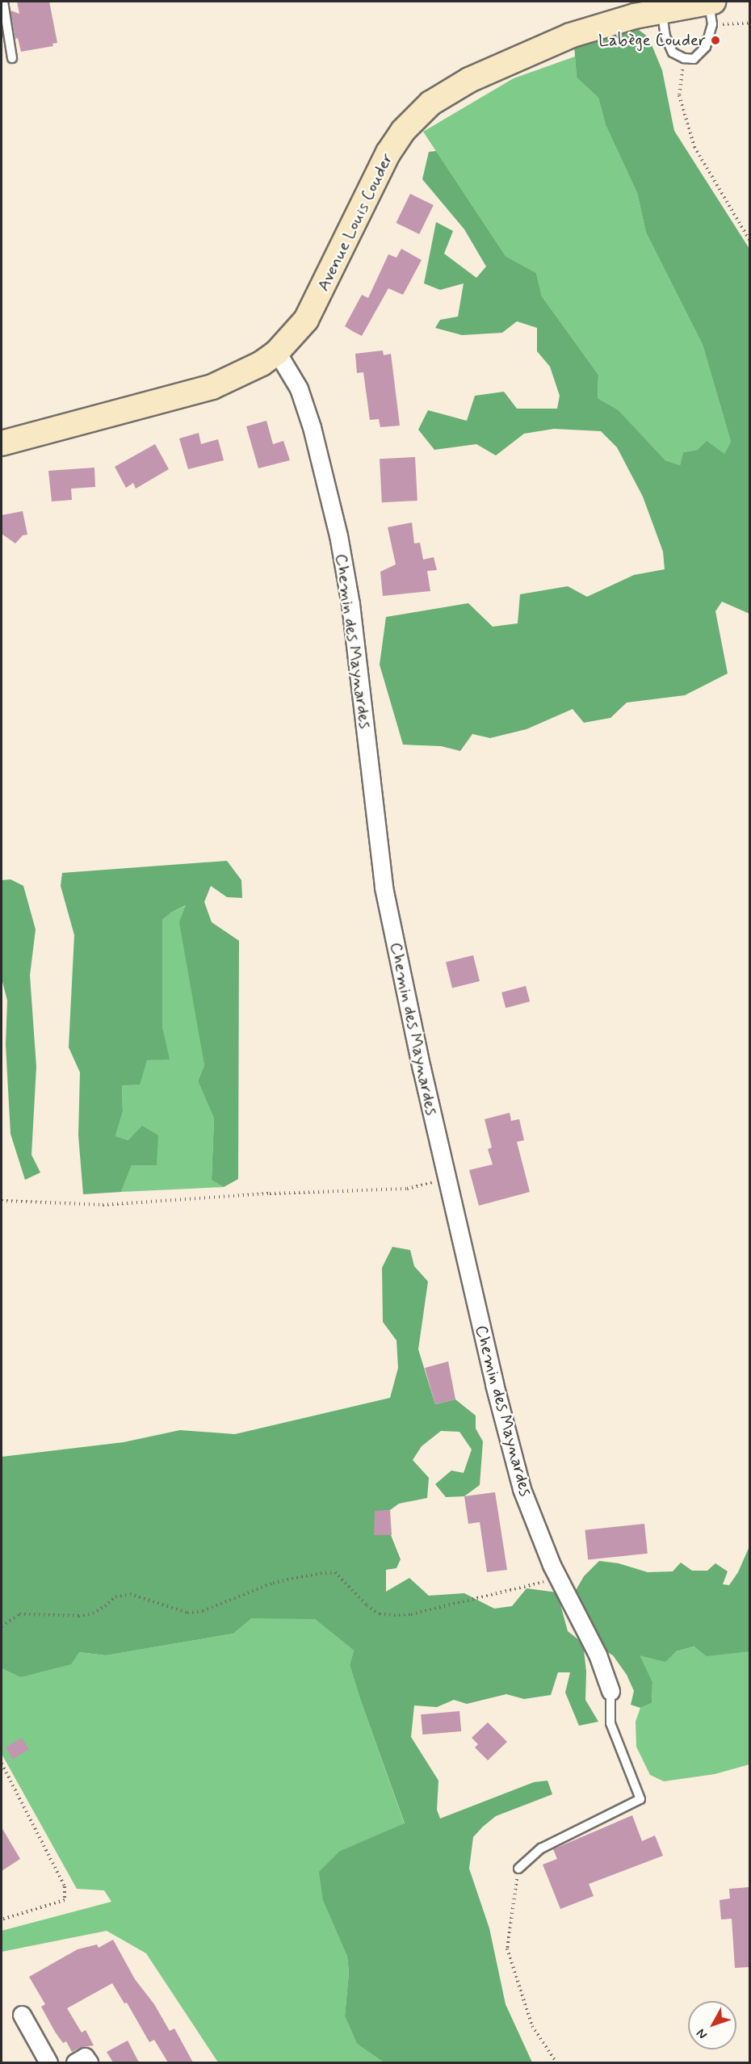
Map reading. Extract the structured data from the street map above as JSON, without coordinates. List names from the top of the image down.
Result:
{
  "streets": {
    "street": ["Avenue Louis Couder", "Chemin des Maynardes"]
  },
  "crossings": [
    ["Avenue Louis Couder", "Chemin des Maynardes"]
  ],
  "places": ["Labège Couder"],
  "north": "bottom left"
}
